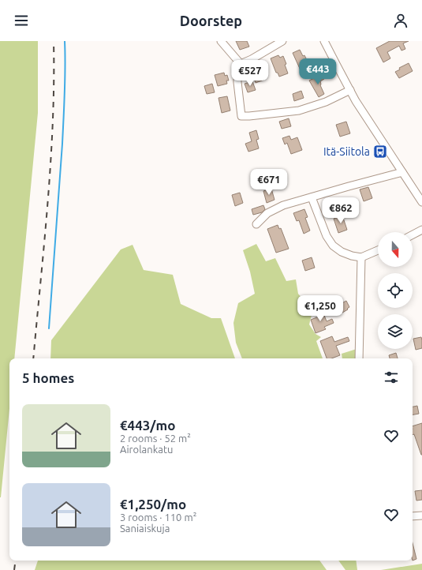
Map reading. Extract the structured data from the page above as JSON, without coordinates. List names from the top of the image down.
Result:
{
  "places": {
    "bus stop": ["Itä-Siitola"]
  },
  "north": "bottom",
  "page": {
    "header": "Doorstep",
    "price": [
      "€443",
      "€527",
      "€671",
      "€862",
      "€1,250"
    ],
    "heading": "5 homes",
    "list": [
      {
        "name": "€443/mo",
        "note": "2 rooms · 52 m² · Airolankatu"
      },
      {
        "name": "€1,250/mo",
        "note": "3 rooms · 110 m² · Saniaiskuja"
      }
    ]
  }
}
